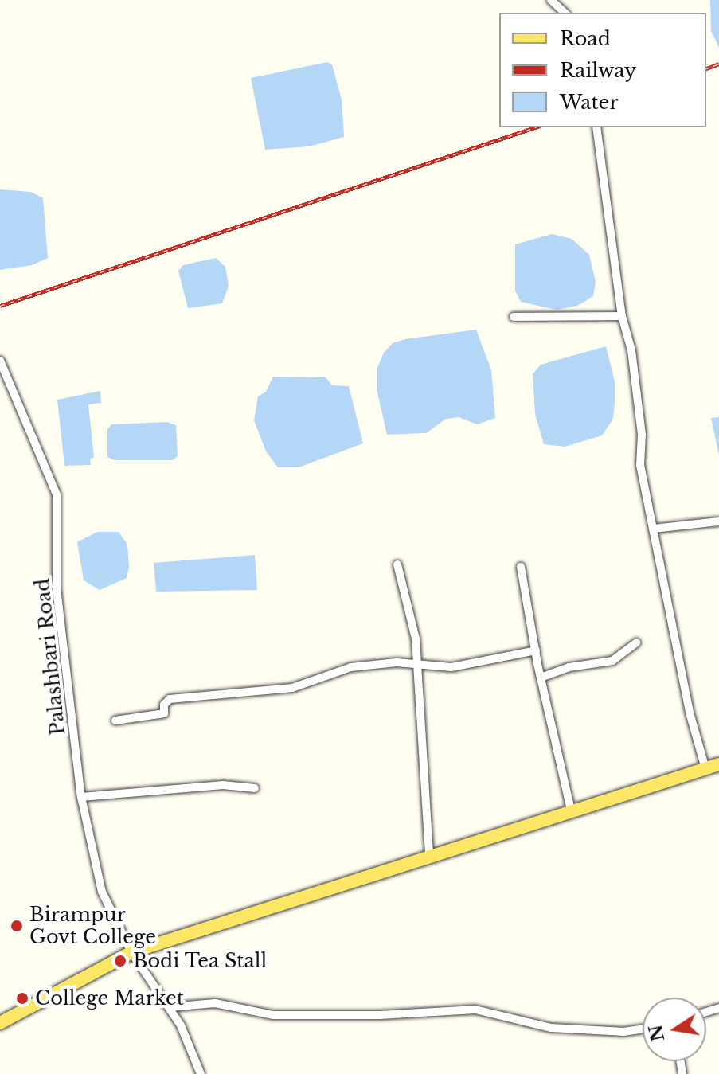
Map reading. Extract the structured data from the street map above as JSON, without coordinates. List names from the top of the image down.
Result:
{
  "streets": {
    "street": ["Palashbari Road"]
  },
  "places": ["Birampur Govt College", "Bodi Tea Stall", "College Market"],
  "legend": ["Road", "Railway", "Water"],
  "north": "left"
}
